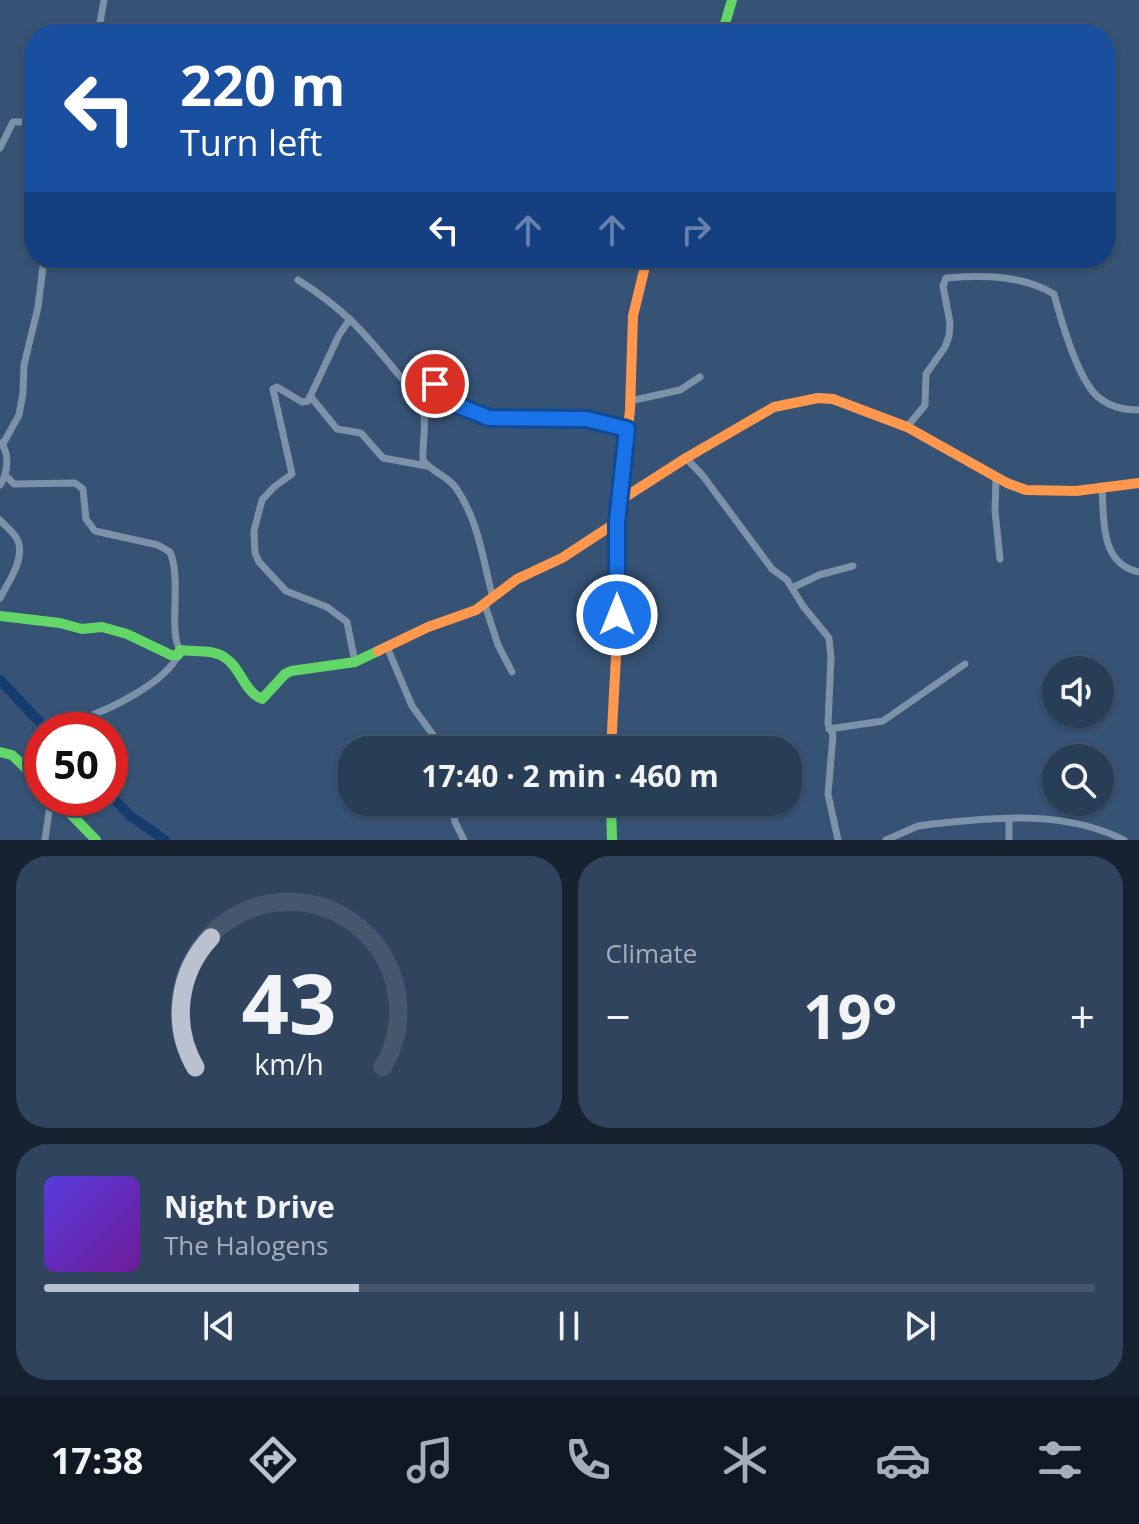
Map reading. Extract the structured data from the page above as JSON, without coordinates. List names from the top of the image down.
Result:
{
  "page": {
    "turn": ["220 m", "Turn left"],
    "limit": "50",
    "trip": "17:40 · 2 min · 460 m",
    "tile": "Climate",
    "heat": ["−", "19°", "+"],
    "song": ["Night Drive", "The Halogens"],
    "tabs": "17:38",
    "gauge": ["43", "km/h"]
  }
}
